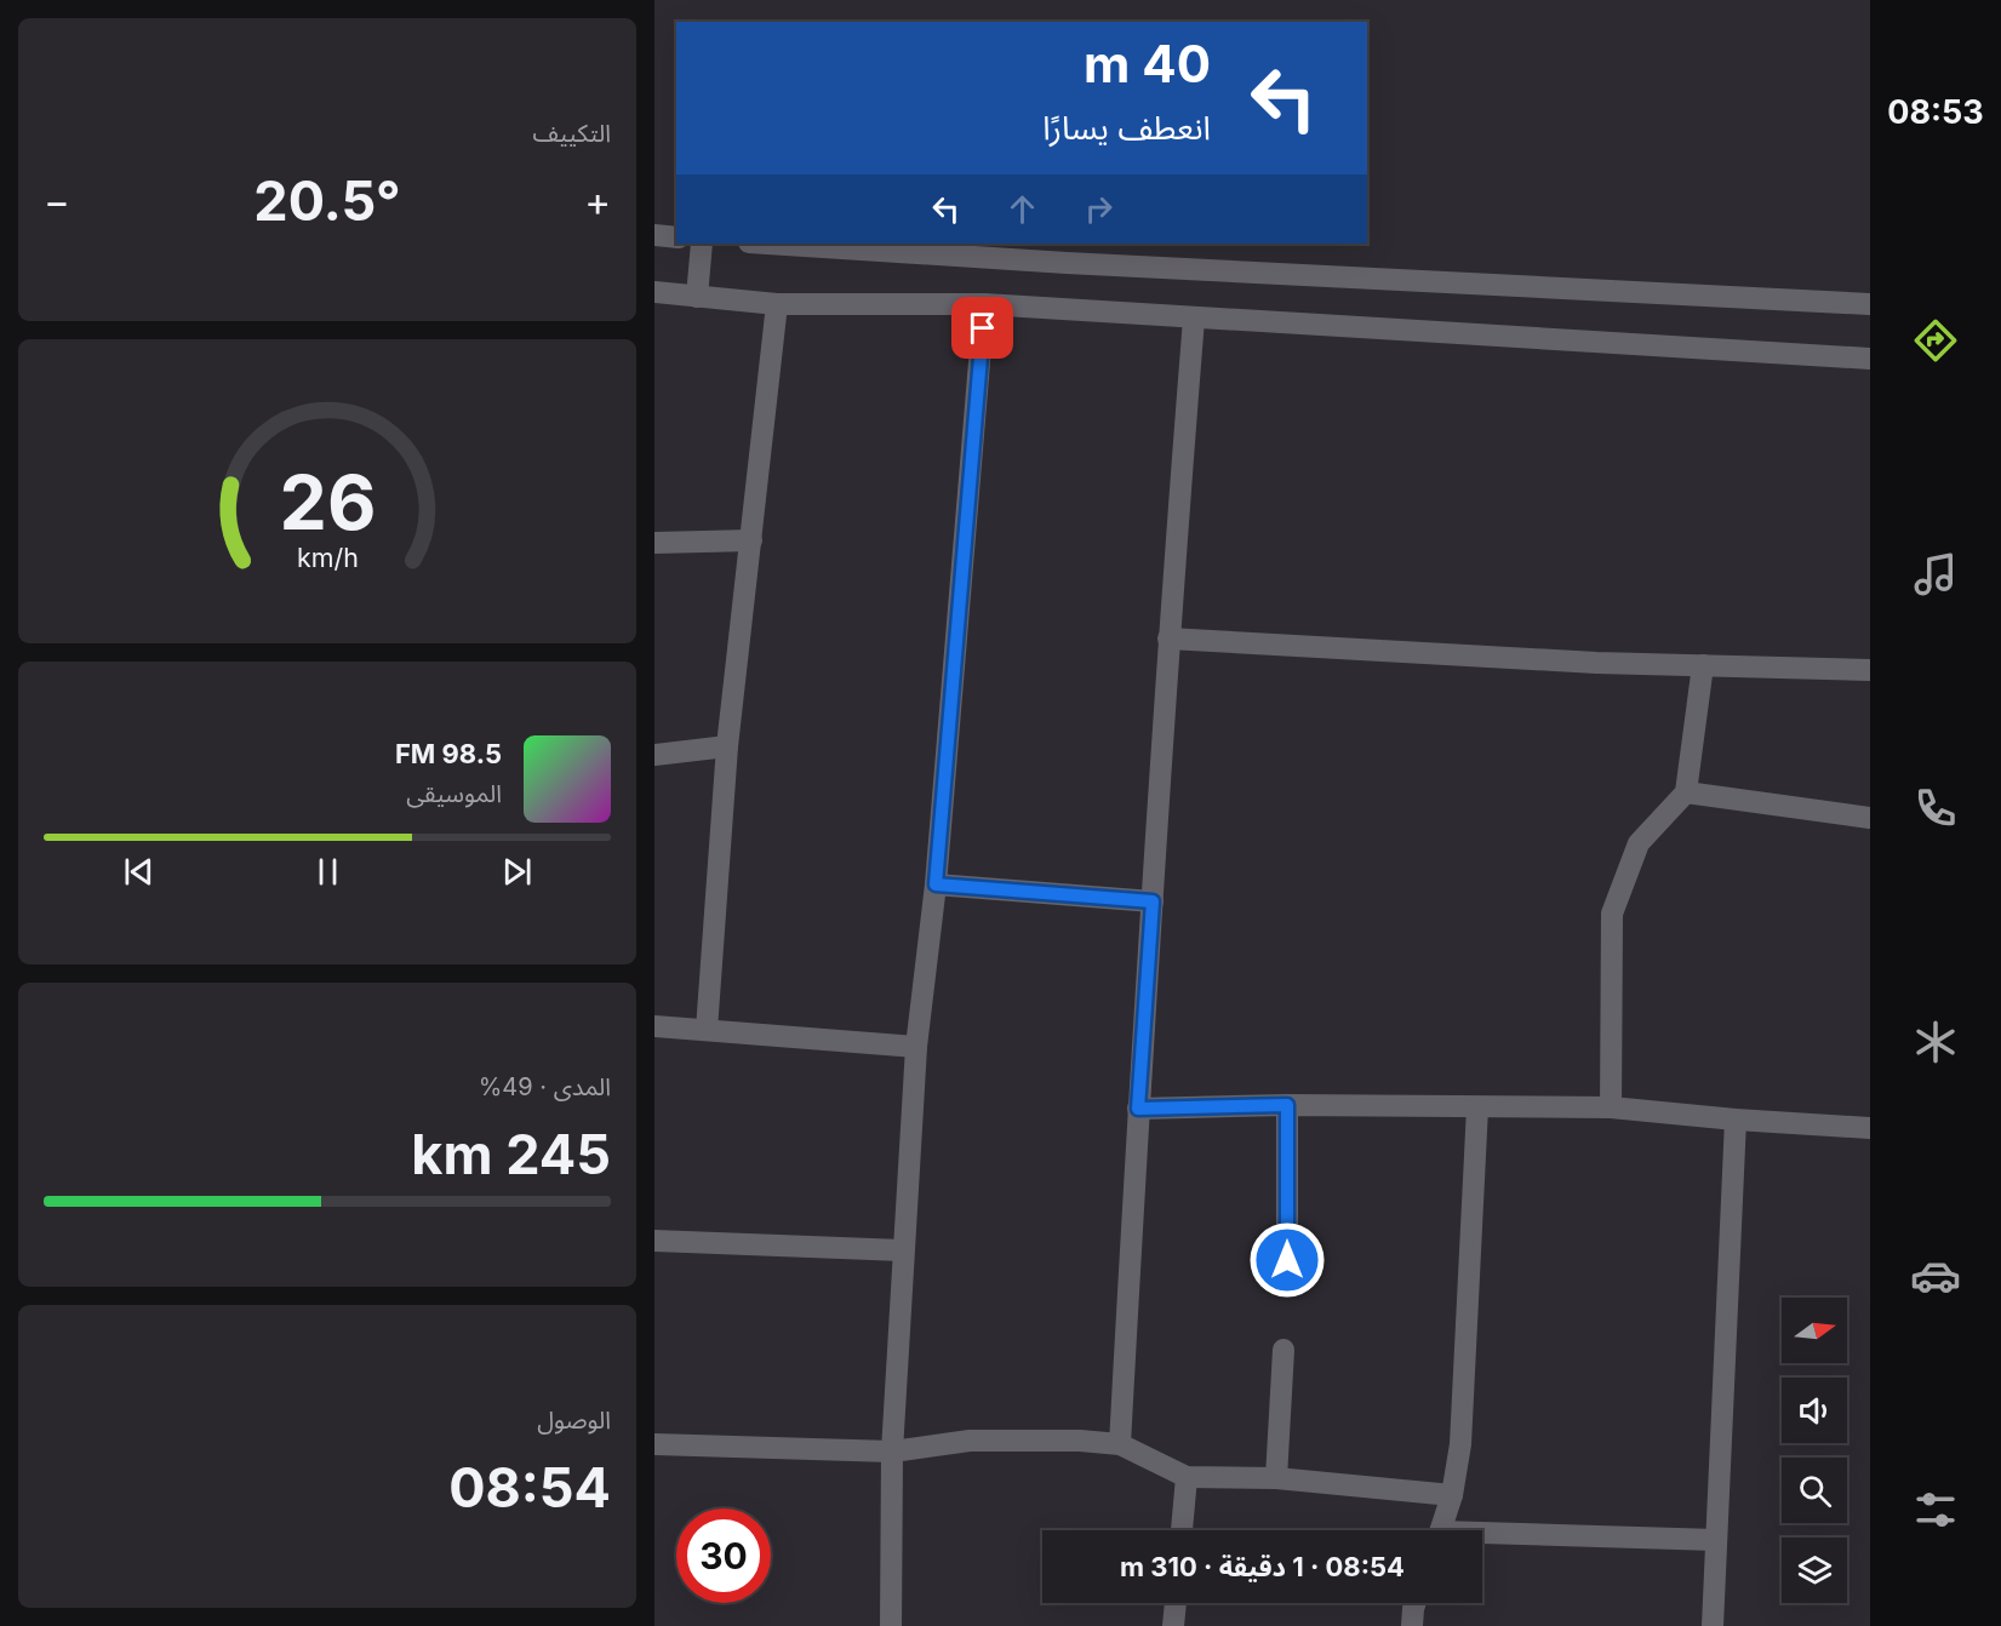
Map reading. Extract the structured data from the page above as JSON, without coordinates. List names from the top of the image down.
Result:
{
  "north": "right",
  "page": {
    "tabs": "08:53",
    "tile": [
      "التكييف",
      ["المدى · 49%", "245 km"],
      ["الوصول", "08:54"]
    ],
    "turn": ["40 m", "انعطف يسارًا"],
    "heat": ["−", "20.5°", "+"],
    "song": ["98.5 FM", "الموسيقى"],
    "limit": "30",
    "trip": "08:54 · 1 دقيقة · 310 m",
    "gauge": ["26", "km/h"]
  }
}
